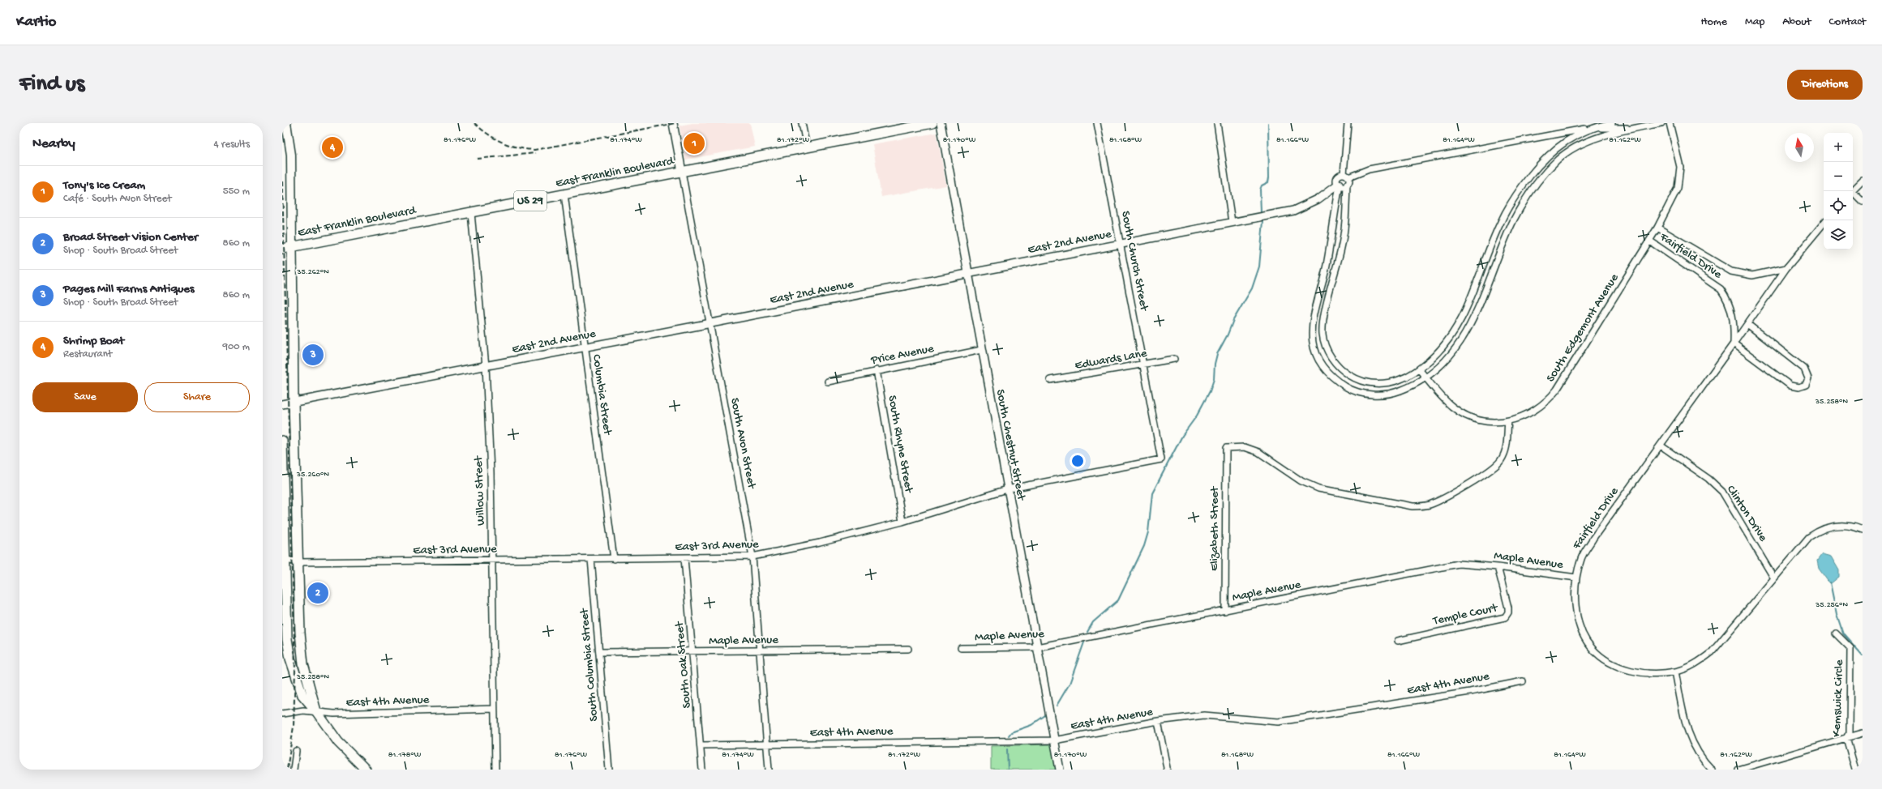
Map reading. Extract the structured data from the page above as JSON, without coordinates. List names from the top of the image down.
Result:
{
  "streets": {
    "main road": ["East Franklin Boulevard", "US 29"],
    "street": [
      "East 2nd Avenue",
      "Fairfield Drive",
      "South Church Street",
      "South Edgemont Avenue",
      "Price Avenue",
      "Edwards Lane",
      "Columbia Street",
      "South Avon Street",
      "South Rhyne Street",
      "South Chestnut Street",
      "Willow Street",
      "Clinton Drive",
      "Elizabeth Street",
      "East 3rd Avenue",
      "Maple Avenue",
      "Temple Court",
      "South Columbia Street",
      "South Oak Street",
      "East 4th Avenue",
      "Kemswick Circle"
    ]
  },
  "crossings": [
    ["East Franklin Boulevard", "Columbia Street"],
    ["East Franklin Boulevard", "South Avon Street"],
    ["East Franklin Boulevard", "Willow Street"],
    ["East 2nd Avenue", "South Church Street"],
    ["East 2nd Avenue", "Columbia Street"],
    ["East 2nd Avenue", "South Avon Street"],
    ["East 2nd Avenue", "South Chestnut Street"],
    ["East 2nd Avenue", "Willow Street"],
    ["Fairfield Drive", "South Edgemont Avenue"],
    ["Fairfield Drive", "Clinton Drive"],
    ["Fairfield Drive", "Maple Avenue"],
    ["South Church Street", "Edwards Lane"],
    ["South Church Street", "East 3rd Avenue"],
    ["South Edgemont Avenue", "Elizabeth Street"],
    ["Price Avenue", "South Rhyne Street"],
    ["Price Avenue", "South Chestnut Street"],
    ["Columbia Street", "East 3rd Avenue"],
    ["South Avon Street", "East 3rd Avenue"],
    ["South Avon Street", "Maple Avenue"],
    ["South Avon Street", "East 4th Avenue"],
    ["South Rhyne Street", "East 3rd Avenue"],
    ["South Chestnut Street", "East 3rd Avenue"],
    ["South Chestnut Street", "Maple Avenue"],
    ["South Chestnut Street", "East 4th Avenue"],
    ["Willow Street", "East 3rd Avenue"],
    ["Willow Street", "East 4th Avenue"],
    ["Elizabeth Street", "Maple Avenue"],
    ["East 3rd Avenue", "South Columbia Street"],
    ["East 3rd Avenue", "South Oak Street"],
    ["Maple Avenue", "Temple Court"],
    ["Maple Avenue", "South Columbia Street"],
    ["Maple Avenue", "South Oak Street"],
    ["South Oak Street", "East 4th Avenue"]
  ],
  "north": "top",
  "page": {
    "header": "Kartio",
    "nav": [
      "Home",
      "Map",
      "About",
      "Contact"
    ],
    "buttons": [
      "Directions",
      ["Save", "Share"]
    ],
    "title": "Find us",
    "heading": ["Nearby", "4 results"],
    "pins": [
      "1",
      "4",
      "3",
      "2"
    ],
    "map_buttons": ["+", "−"],
    "list": [
      {
        "mark": "1",
        "name": "Tony's Ice Cream",
        "note": "Café · South Avon Street",
        "value": "550 m"
      },
      {
        "mark": "2",
        "name": "Broad Street Vision Center",
        "note": "Shop · South Broad Street",
        "value": "860 m"
      },
      {
        "mark": "3",
        "name": "Pages Mill Farms Antiques",
        "note": "Shop · South Broad Street",
        "value": "860 m"
      },
      {
        "mark": "4",
        "name": "Shrimp Boat",
        "note": "Restaurant",
        "value": "900 m"
      }
    ]
  },
  "coordinates": [
    "81.176°W",
    "81.174°W",
    "81.172°W",
    "81.170°W",
    "81.168°W",
    "81.166°W",
    "81.164°W",
    "81.162°W",
    "35.262°N",
    "35.258°N",
    "35.260°N",
    "35.256°N",
    "81.178°W"
  ]
}
